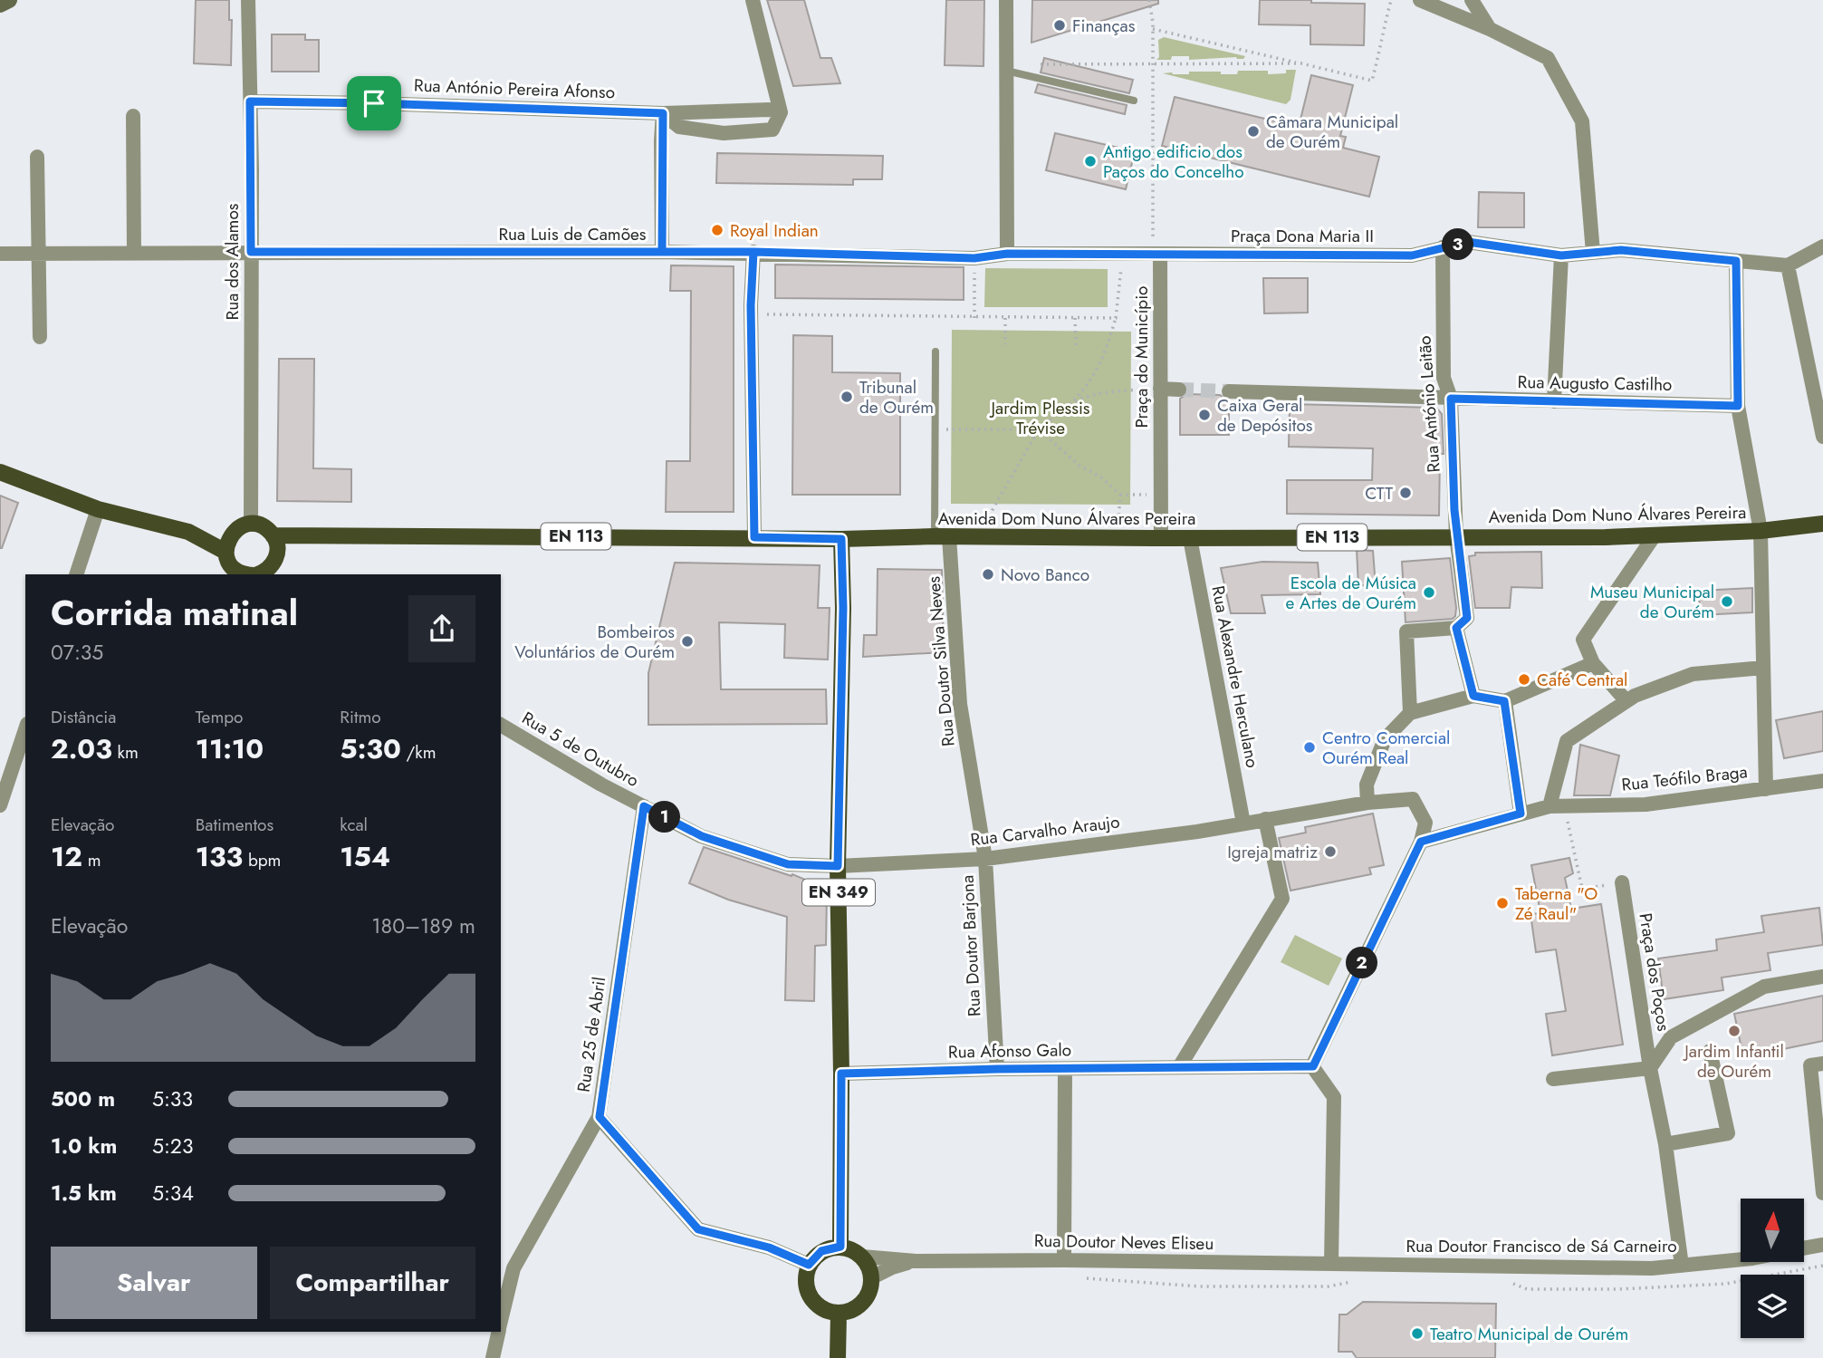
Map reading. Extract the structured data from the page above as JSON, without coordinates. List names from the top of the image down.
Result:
{
  "streets": {
    "main road": ["Avenida Dom Nuno Álvares Pereira", "EN 113", "EN 349"],
    "street": [
      "Rua António Pereira Afonso",
      "Rua Luis de Camões",
      "Praça Dona Maria II",
      "Rua dos Alamos",
      "Praça do Município",
      "Rua Augusto Castilho",
      "Rua António Leitão",
      "Rua Doutor Silva Neves",
      "Rua Alexandre Herculano",
      "Rua 5 de Outubro",
      "Rua Teófilo Braga",
      "Rua Carvalho Araujo",
      "Rua Doutor Barjona",
      "Praça dos Poços",
      "Rua 25 de Abril",
      "Rua Afonso Galo",
      "Rua Doutor Neves Eliseu",
      "Rua Doutor Francisco de Sá Carneiro"
    ]
  },
  "crossings": [
    ["Rua António Pereira Afonso", "Rua dos Alamos"],
    ["Rua Luis de Camões", "Rua dos Alamos"],
    ["Praça Dona Maria II", "Praça do Município"],
    ["Praça Dona Maria II", "Rua António Leitão"],
    ["Rua dos Alamos", "EN 113"],
    ["Praça do Município", "Avenida Dom Nuno Álvares Pereira"],
    ["Rua Augusto Castilho", "Rua António Leitão"],
    ["Rua António Leitão", "Avenida Dom Nuno Álvares Pereira"],
    ["Avenida Dom Nuno Álvares Pereira", "EN 113"],
    ["Avenida Dom Nuno Álvares Pereira", "Rua Doutor Silva Neves"],
    ["Avenida Dom Nuno Álvares Pereira", "Rua Alexandre Herculano"],
    ["Avenida Dom Nuno Álvares Pereira", "EN 349"],
    ["Rua Doutor Silva Neves", "Rua Carvalho Araujo"],
    ["Rua Doutor Silva Neves", "Rua Doutor Barjona"],
    ["Rua Alexandre Herculano", "Rua Carvalho Araujo"],
    ["Rua 5 de Outubro", "Rua Carvalho Araujo"],
    ["Rua 5 de Outubro", "Rua 25 de Abril"],
    ["Rua Teófilo Braga", "Rua Carvalho Araujo"],
    ["Rua Carvalho Araujo", "EN 349"],
    ["Rua Carvalho Araujo", "Rua Doutor Barjona"],
    ["Rua Carvalho Araujo", "Rua 25 de Abril"],
    ["EN 349", "Rua 25 de Abril"],
    ["EN 349", "Rua Afonso Galo"],
    ["EN 349", "Rua Doutor Neves Eliseu"],
    ["Rua Doutor Barjona", "Rua Afonso Galo"],
    ["Praça dos Poços", "Rua Doutor Francisco de Sá Carneiro"],
    ["Rua 25 de Abril", "Rua Doutor Neves Eliseu"],
    ["Rua Doutor Neves Eliseu", "Rua Doutor Francisco de Sá Carneiro"]
  ],
  "parks": ["Jardim Plessis Trévise"],
  "places": [
    "Finanças",
    "Câmara Municipal de Ourém",
    "Antigo edificio dos Paços do Concelho",
    "Royal Indian",
    "Tribunal de Ourém",
    "Caixa Geral de Depósitos",
    "CTT",
    "Novo Banco",
    "Escola de Música e Artes de Ourém",
    "Museu Municipal de Ourém",
    "Bombeiros Voluntários de Ourém",
    "Café Central",
    "Centro Comercial Ourém Real",
    "Igreja matriz",
    "Taberna \"O Zé Raul\"",
    "Jardim Infantil de Ourém",
    "Teatro Municipal de Ourém"
  ],
  "north": "top",
  "page": {
    "pins": ["3", "1", "2"],
    "heading": ["Corrida matinal", "07:35"],
    "stats": [
      ["Distância", "2.03 km"],
      ["Tempo", "11:10"],
      ["Ritmo", "5:30 /km"],
      ["Elevação", "12 m"],
      ["Batimentos", "133 bpm"],
      ["kcal", "154"]
    ],
    "chart": ["Elevação", "180–189 m"],
    "list": [
      {
        "name": "500 m",
        "note": "5:33"
      },
      {
        "name": "1.0 km",
        "note": "5:23"
      },
      {
        "name": "1.5 km",
        "note": "5:34"
      }
    ],
    "buttons": ["Salvar", "Compartilhar"]
  }
}
